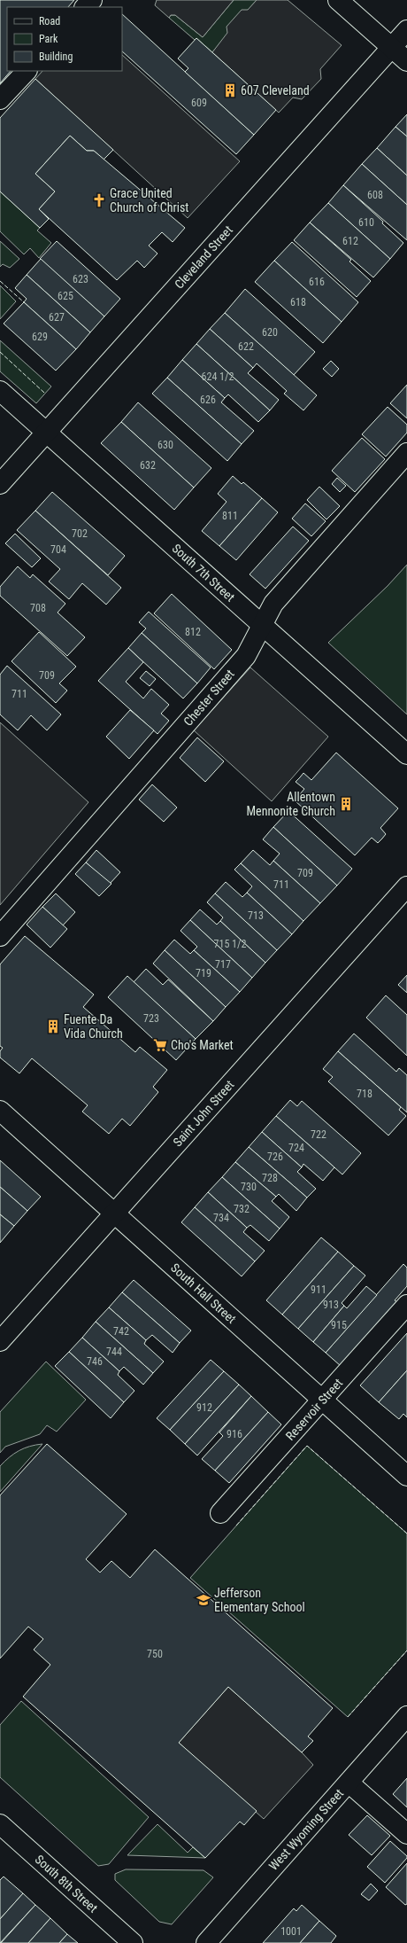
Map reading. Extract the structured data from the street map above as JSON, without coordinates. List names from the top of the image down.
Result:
{
  "streets": {
    "street": [
      "Cleveland Street",
      "South 7th Street",
      "Chester Street",
      "Saint John Street",
      "South Hall Street",
      "Reservoir Street",
      "West Wyoming Street",
      "South 8th Street"
    ]
  },
  "crossings": [
    ["Cleveland Street", "South 7th Street"],
    ["South 7th Street", "Chester Street"],
    ["Saint John Street", "South Hall Street"],
    ["South Hall Street", "Reservoir Street"]
  ],
  "places": {
    "building": ["607 Cleveland", "Allentown Mennonite Church", "Fuente Da Vida Church"],
    "church": ["Grace United Church of Christ"],
    "supermarket": ["Cho's Market"],
    "school or university": ["Jefferson Elementary School"]
  },
  "house_numbers": [
    "609",
    "608",
    "610",
    "612",
    "623",
    "616",
    "625",
    "618",
    "627",
    "620",
    "629",
    "622",
    "624 1/2",
    "626",
    "630",
    "632",
    "811",
    "702",
    "704",
    "708",
    "812",
    "709",
    "711",
    "709",
    "711",
    "713",
    "715 1/2",
    "717",
    "719",
    "723",
    "718",
    "722",
    "724",
    "726",
    "728",
    "730",
    "732",
    "734",
    "911",
    "913",
    "915",
    "742",
    "744",
    "746",
    "912",
    "916",
    "750",
    "1001"
  ],
  "legend": ["Road", "Park", "Building"]
}
